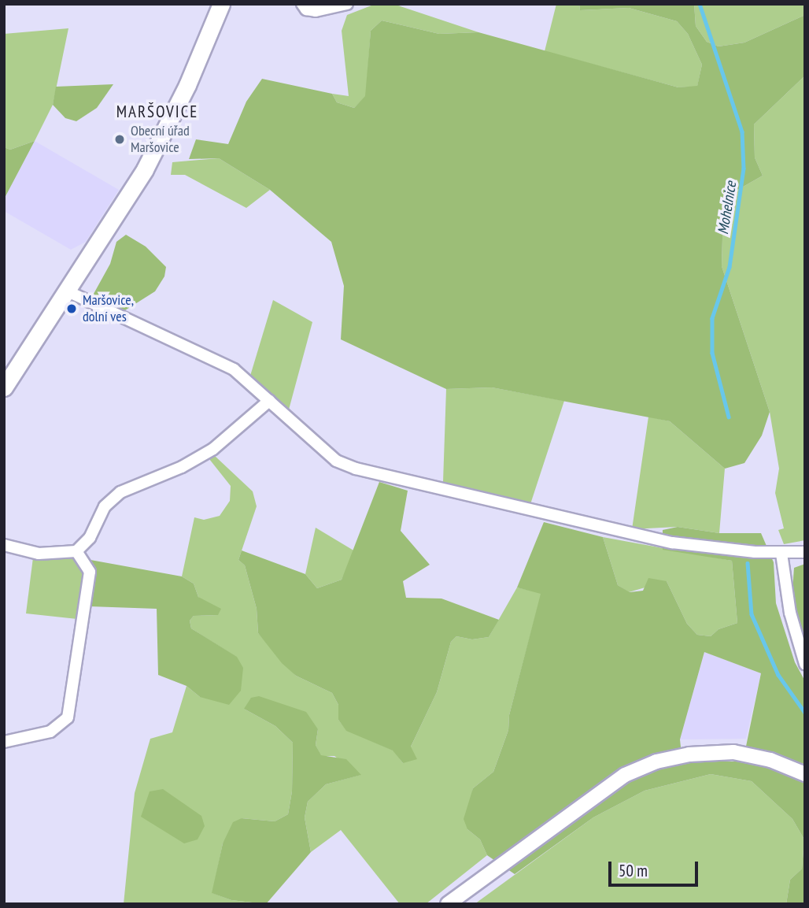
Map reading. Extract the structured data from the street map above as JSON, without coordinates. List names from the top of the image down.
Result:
{
  "districts": ["MARŠOVICE"],
  "water": ["Mohelnice"],
  "places": ["Obecní úřad Maršovice", "Maršovice, dolní ves"],
  "scale_bar": "50 m"
}
